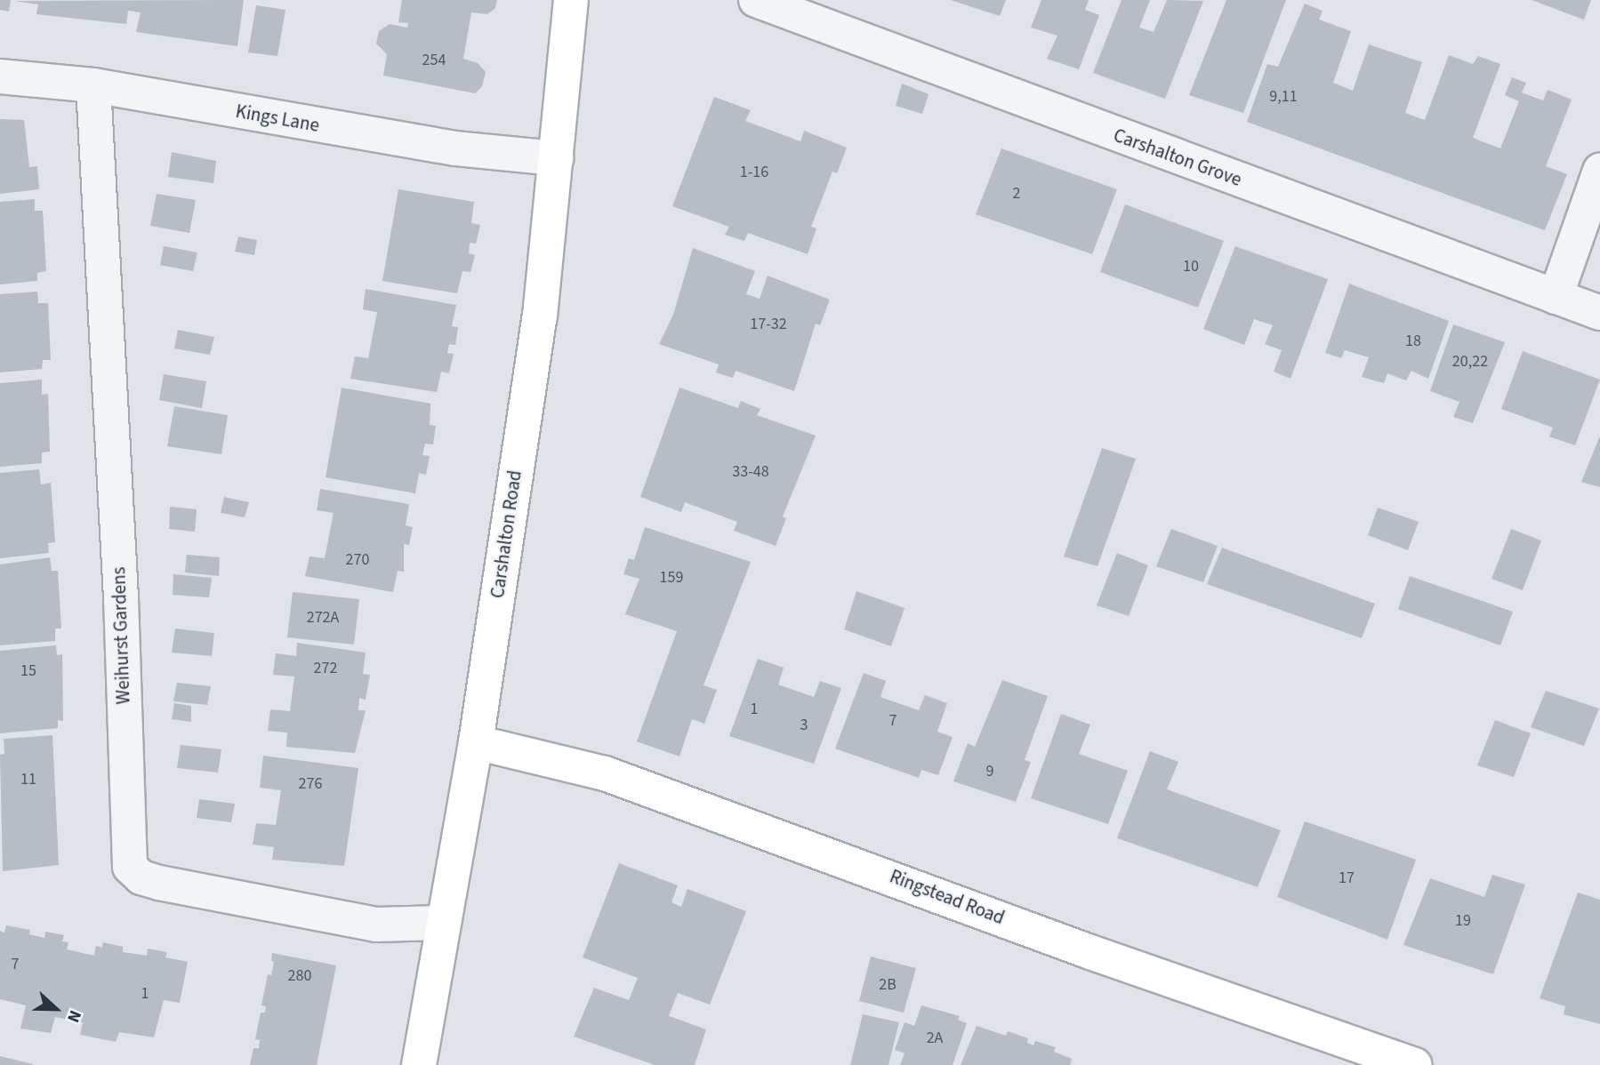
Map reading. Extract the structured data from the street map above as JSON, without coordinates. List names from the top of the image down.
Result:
{
  "streets": {
    "main road": ["Carshalton Road", "Ringstead Road"],
    "street": ["Kings Lane", "Carshalton Grove", "Weihurst Gardens"]
  },
  "crossings": [
    ["Kings Lane", "Carshalton Road"],
    ["Kings Lane", "Weihurst Gardens"],
    ["Carshalton Road", "Weihurst Gardens"],
    ["Carshalton Road", "Ringstead Road"]
  ],
  "house_numbers": [
    "254",
    "9,11",
    "1-16",
    "2",
    "10",
    "17-32",
    "18",
    "20,22",
    "33-48",
    "270",
    "159",
    "272A",
    "272",
    "15",
    "1",
    "7",
    "3",
    "9",
    "11",
    "276",
    "17",
    "19",
    "7",
    "280",
    "2B",
    "1",
    "2A"
  ],
  "north": "right"
}
